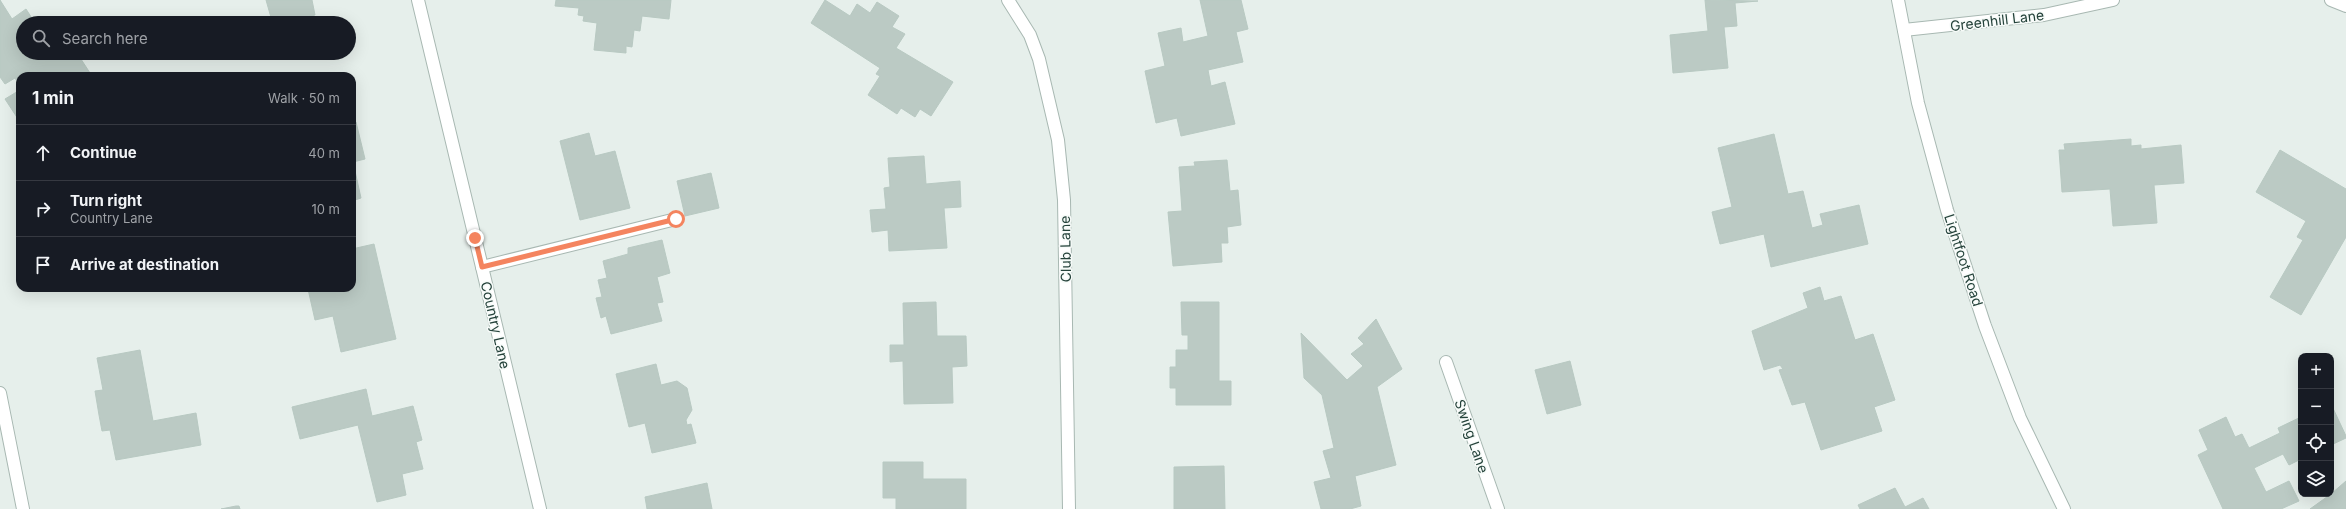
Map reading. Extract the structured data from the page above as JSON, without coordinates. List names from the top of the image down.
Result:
{
  "streets": {
    "street": [
      "Greenhill Lane",
      "Club Lane",
      "Lightfoot Road",
      "Country Lane",
      "Swing Lane"
    ]
  },
  "crossings": [
    ["Greenhill Lane", "Lightfoot Road"]
  ],
  "page": {
    "search": "Search here",
    "heading": ["1 min", "Walk · 50 m"],
    "list": [
      ["Continue", "40 m"],
      ["Turn right", "Country Lane", "10 m"],
      "Arrive at destination"
    ],
    "map_buttons": ["+", "−"]
  }
}
